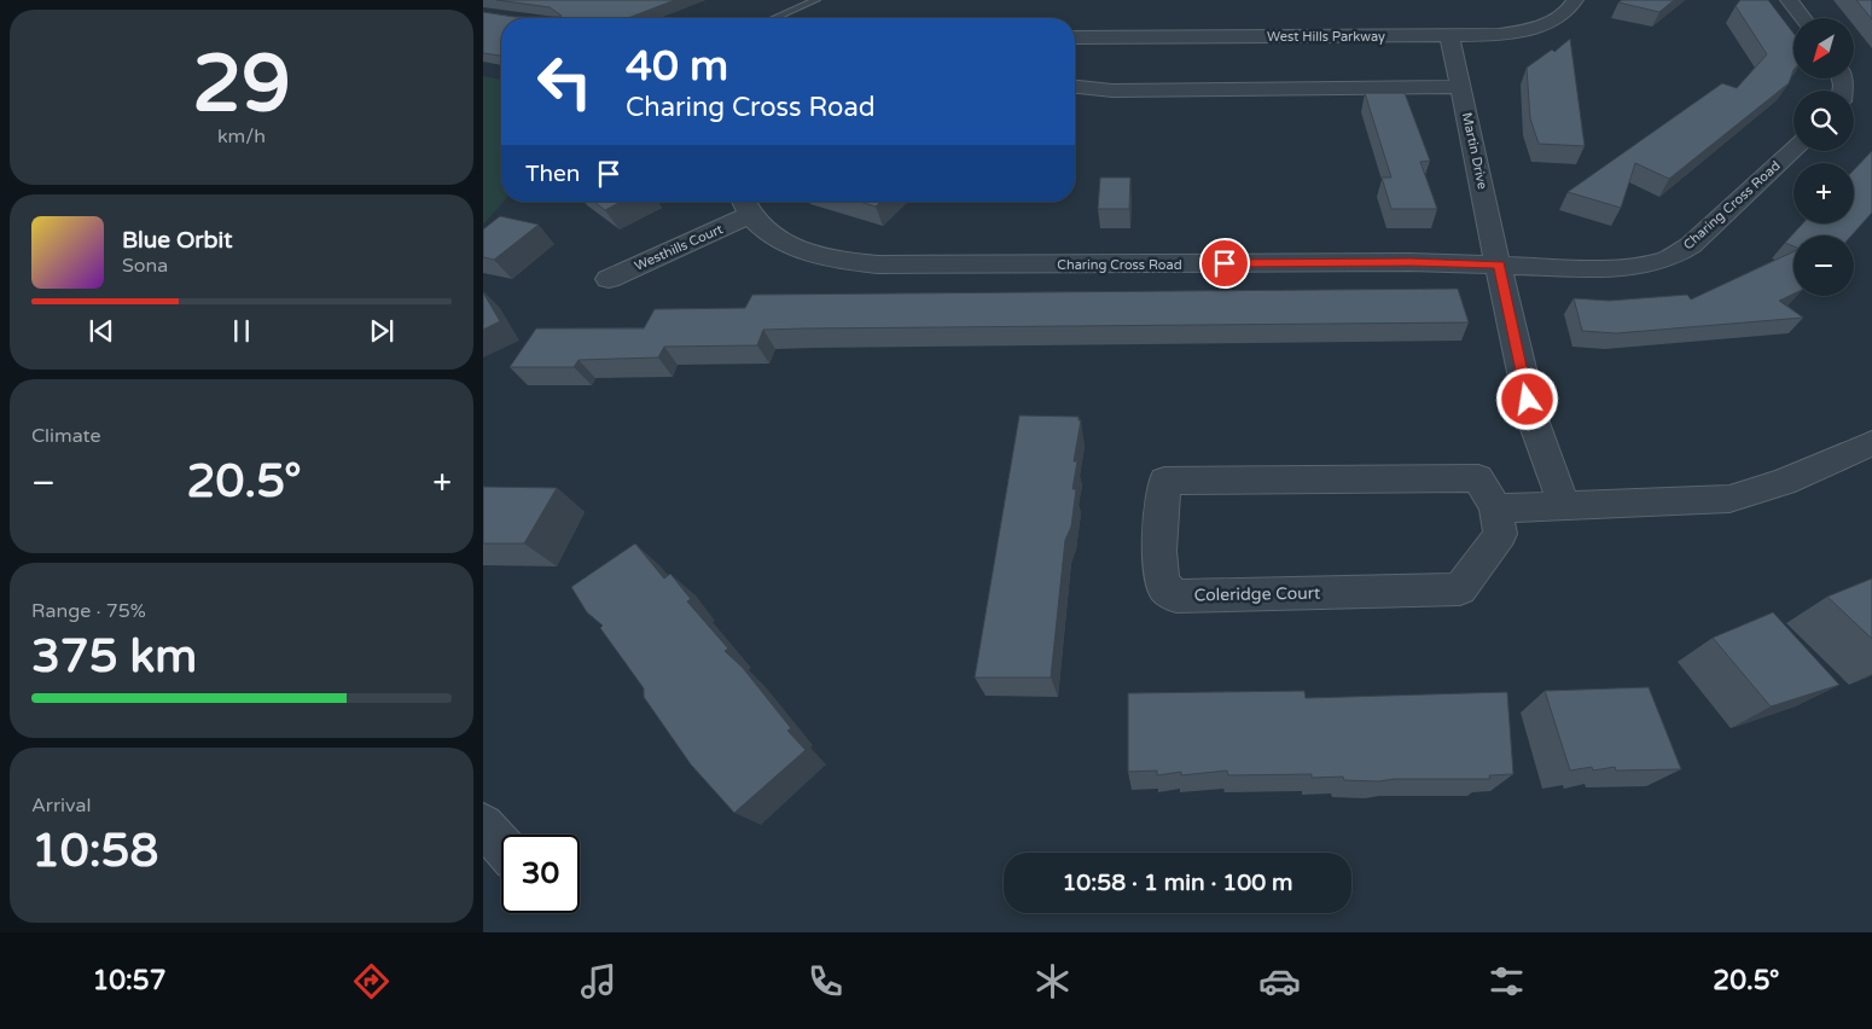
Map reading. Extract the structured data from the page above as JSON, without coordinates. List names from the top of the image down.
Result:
{
  "streets": {
    "street": [
      "West Hills Parkway",
      "Martin Drive",
      "Charing Cross Road",
      "Westhills Court",
      "Coleridge Court"
    ]
  },
  "crossings": [
    ["West Hills Parkway", "Martin Drive"],
    ["Martin Drive", "Charing Cross Road"],
    ["Charing Cross Road", "Westhills Court"]
  ],
  "north": "bottom left",
  "page": {
    "tile": [
      ["29", "km/h"],
      "Climate",
      ["Range · 75%", "375 km"],
      ["Arrival", "10:58"]
    ],
    "map_buttons": ["+", "−"],
    "turn": ["40 m", "Charing Cross Road"],
    "then": "Then",
    "song": ["Blue Orbit", "Sona"],
    "heat": ["−", "20.5°", "+"],
    "limit": "30",
    "trip": "10:58 · 1 min · 100 m",
    "tabs": ["10:57", "20.5°"]
  }
}
